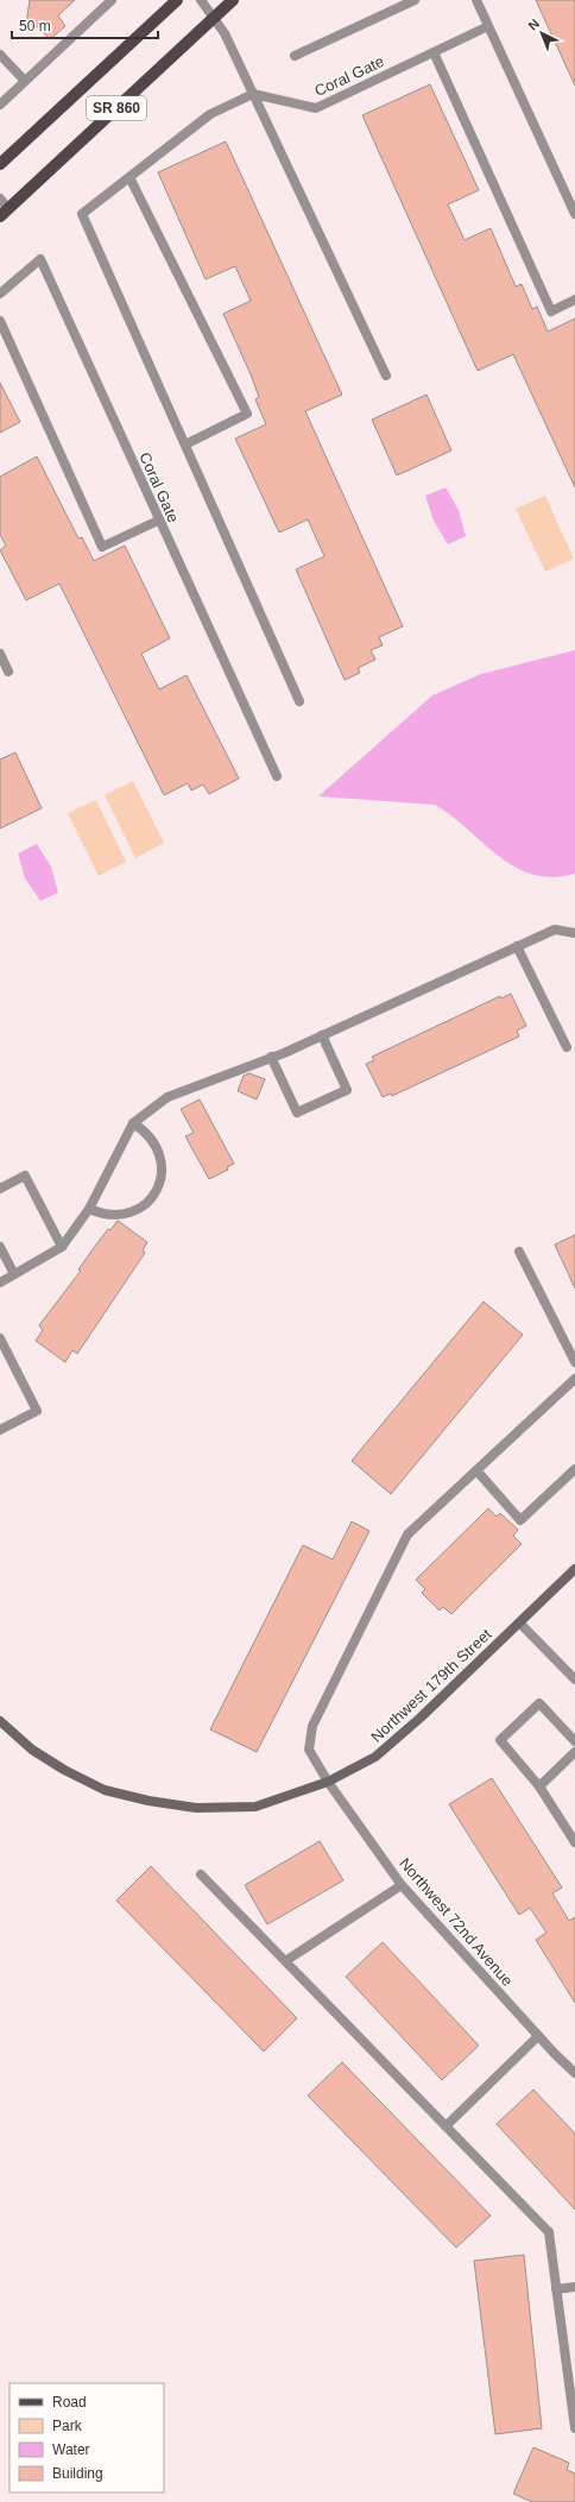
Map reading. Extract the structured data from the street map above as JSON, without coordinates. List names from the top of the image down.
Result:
{
  "streets": {
    "main road": ["SR 860"],
    "street": ["Coral Gate", "Northwest 179th Street", "Northwest 72nd Avenue"]
  },
  "crossings": [
    ["Northwest 179th Street", "Northwest 72nd Avenue"]
  ],
  "legend": [
    "Road",
    "Park",
    "Water",
    "Building"
  ],
  "scale_bar": "50 m",
  "north": "top left"
}
